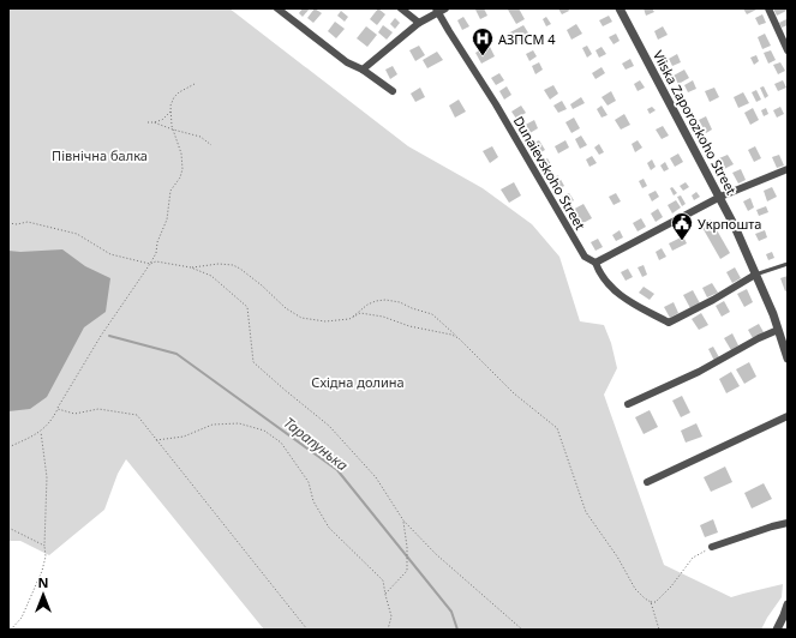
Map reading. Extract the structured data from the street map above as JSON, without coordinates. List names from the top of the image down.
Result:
{
  "streets": {
    "street": ["Viiska Zaporozkoho Street", "Dunaievskoho Street"]
  },
  "crossings": [
    ["Viiska Zaporozkoho Street", "Dunaievskoho Street"]
  ],
  "water": ["Тарапунька"],
  "parks": ["Північна балка", "Східна долина"],
  "places": {
    "hospital": ["АЗПСМ 4"],
    "public building": ["Укрпошта"]
  },
  "north": "top"
}
